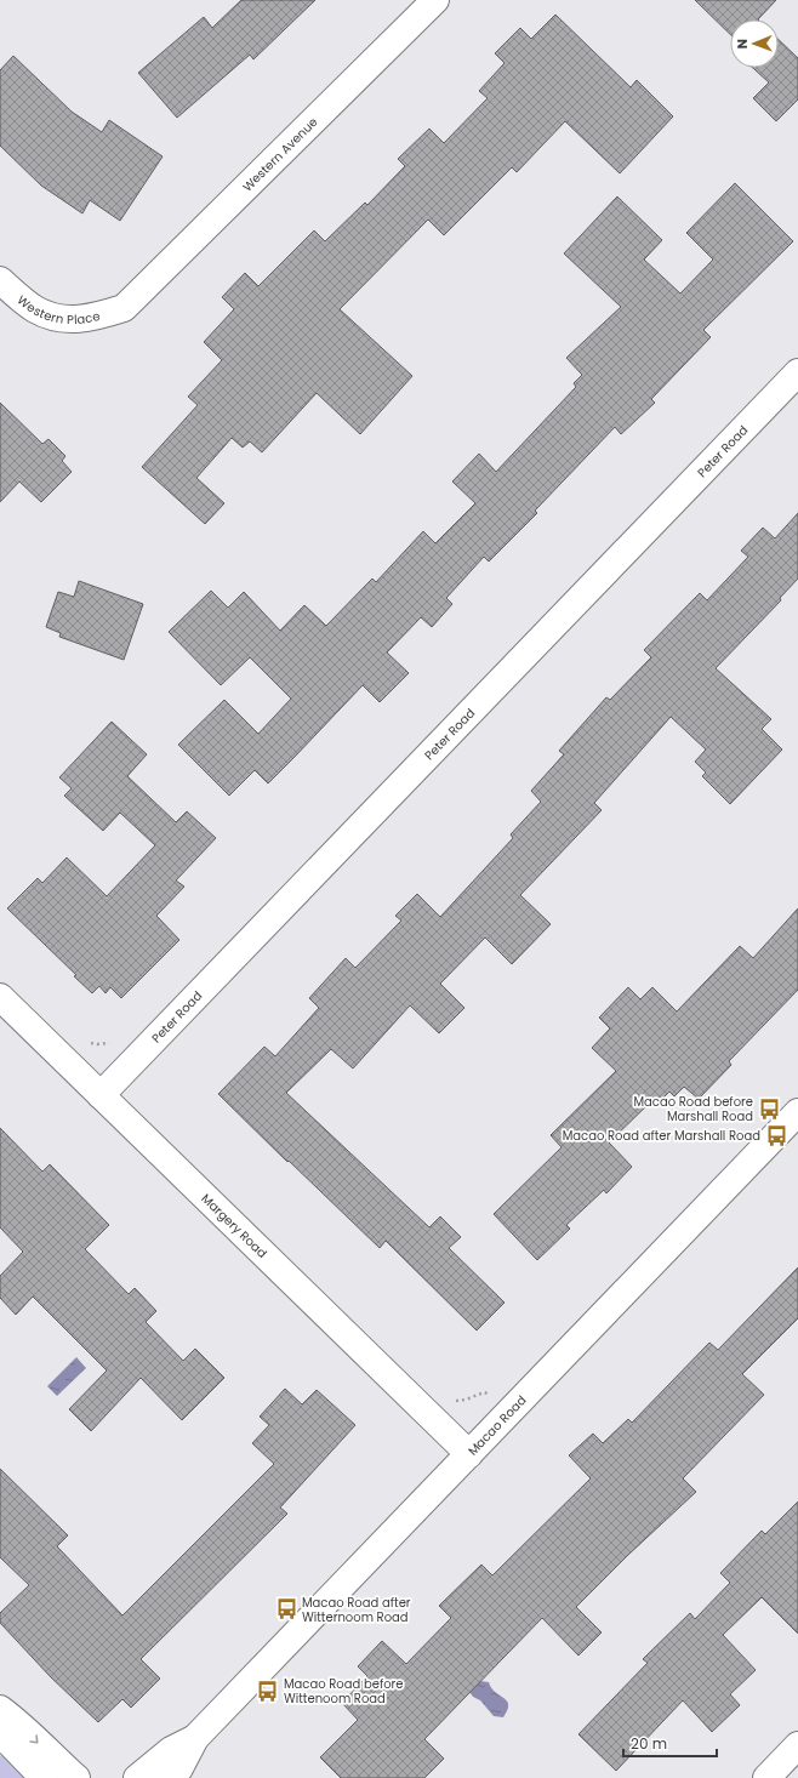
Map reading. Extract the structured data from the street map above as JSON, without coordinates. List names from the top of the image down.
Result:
{
  "streets": {
    "street": [
      "Western Avenue",
      "Western Place",
      "Peter Road",
      "Margery Road",
      "Macao Road"
    ]
  },
  "crossings": [
    ["Western Avenue", "Western Place"],
    ["Peter Road", "Margery Road"],
    ["Margery Road", "Macao Road"]
  ],
  "places": {
    "bus stop": [
      "Macao Road before Marshall Road",
      "Macao Road after Marshall Road",
      "Macao Road after Witternoom Road",
      "Macao Road before Wittenoom Road"
    ]
  },
  "scale_bar": "20 m",
  "north": "left"
}
